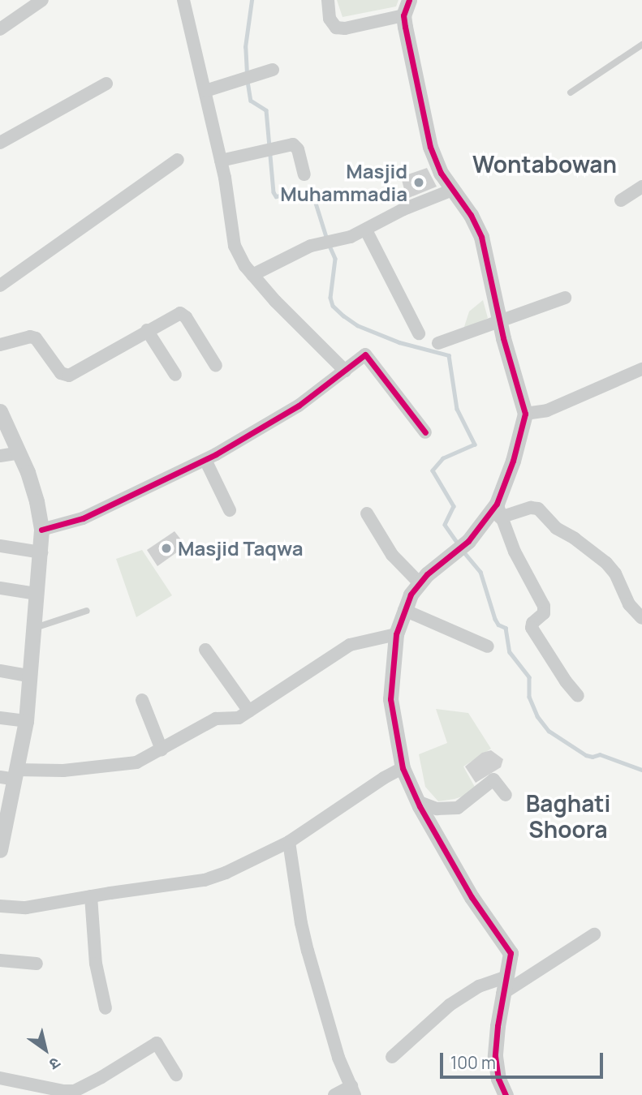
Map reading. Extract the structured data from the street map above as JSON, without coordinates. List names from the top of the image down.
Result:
{
  "districts": ["Wontabowan", "Baghati Shoora"],
  "places": ["Masjid Muhammadia", "Masjid Taqwa"],
  "scale_bar": "100 m",
  "north": "bottom right"
}
